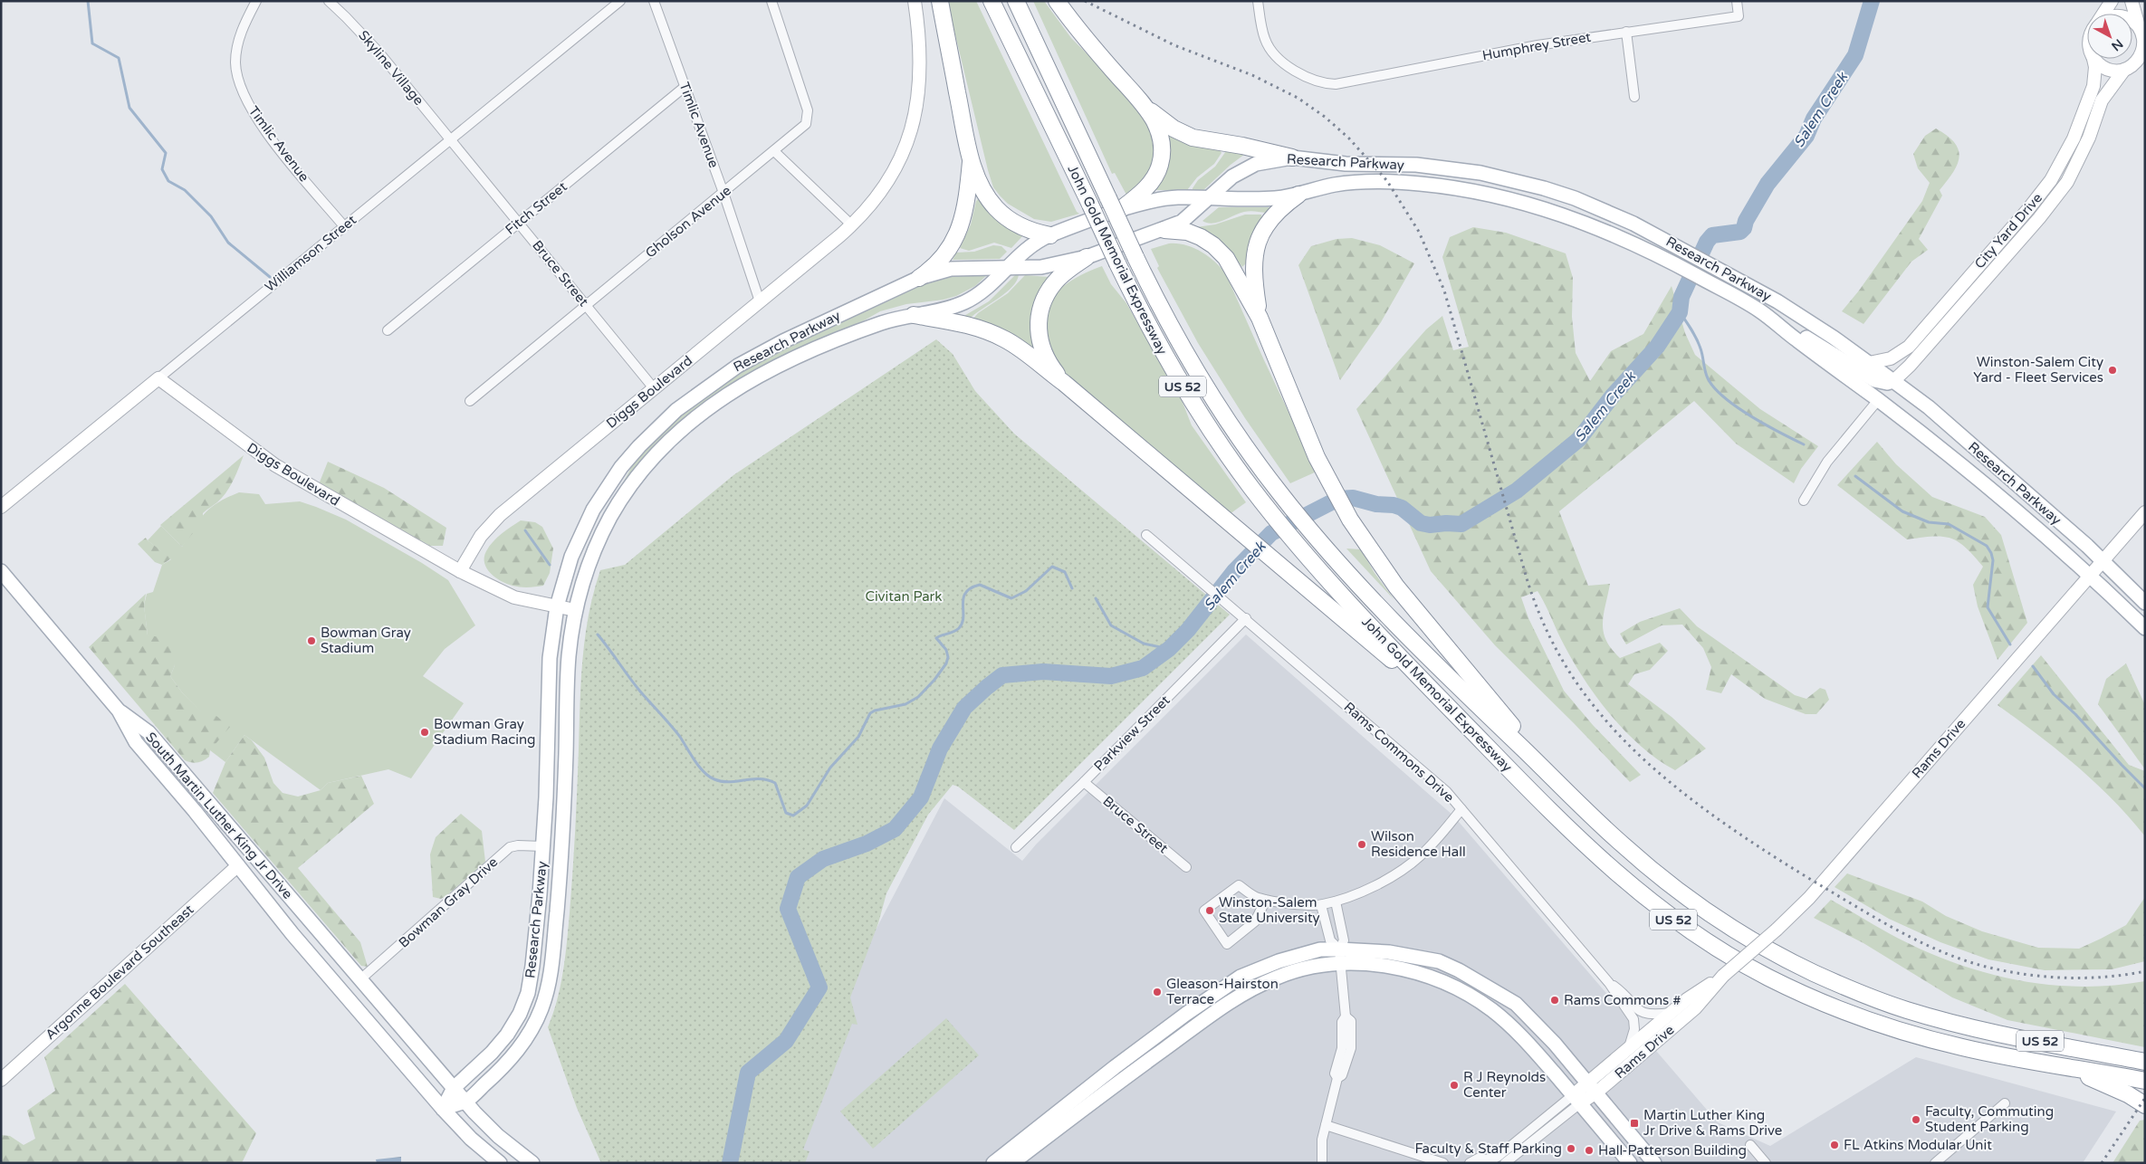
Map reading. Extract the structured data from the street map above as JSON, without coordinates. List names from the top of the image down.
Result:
{
  "streets": {
    "highway": ["John Gold Memorial Expressway", "US 52"],
    "main road": [
      "Research Parkway",
      "City Yard Drive",
      "Williamson Street",
      "Diggs Boulevard",
      "Rams Drive",
      "South Martin Luther King Jr Drive",
      "Argonne Boulevard Southeast"
    ],
    "street": [
      "Humphrey Street",
      "Skyline Village",
      "Timlic Avenue",
      "Fitch Street",
      "Gholson Avenue",
      "Bruce Street",
      "Parkview Street",
      "Rams Commons Drive",
      "Bowman Gray Drive"
    ]
  },
  "crossings": [
    ["Skyline Village", "Williamson Street"],
    ["Skyline Village", "Bruce Street"],
    ["Timlic Avenue", "Fitch Street"],
    ["Timlic Avenue", "Gholson Avenue"],
    ["Timlic Avenue", "Williamson Street"],
    ["Timlic Avenue", "Diggs Boulevard"],
    ["Research Parkway", "City Yard Drive"],
    ["Research Parkway", "Diggs Boulevard"],
    ["Research Parkway", "Rams Drive"],
    ["Research Parkway", "South Martin Luther King Jr Drive"],
    ["Research Parkway", "Bowman Gray Drive"],
    ["Fitch Street", "Bruce Street"],
    ["Gholson Avenue", "Bruce Street"],
    ["Williamson Street", "Bruce Street"],
    ["Williamson Street", "Diggs Boulevard"],
    ["Bruce Street", "Diggs Boulevard"],
    ["Bruce Street", "Parkview Street"],
    ["Parkview Street", "Rams Commons Drive"],
    ["South Martin Luther King Jr Drive", "Bowman Gray Drive"],
    ["South Martin Luther King Jr Drive", "Argonne Boulevard Southeast"]
  ],
  "water": ["Salem Creek"],
  "parks": ["Civitan Park"],
  "places": {
    "other": [
      "Winston-Salem City Yard - Fleet Services",
      "Bowman Gray Stadium",
      "Bowman Gray Stadium Racing",
      "Wilson Residence Hall",
      "Winston-Salem State University",
      "Gleason-Hairston Terrace",
      "Rams Commons #",
      "R J Reynolds Center",
      "Faculty, Commuting Student Parking",
      "FL Atkins Modular Unit",
      "Faculty & Staff Parking",
      "Hall-Patterson Building"
    ],
    "transit": ["Martin Luther King Jr Drive & Rams Drive"]
  },
  "north": "bottom right"
}
